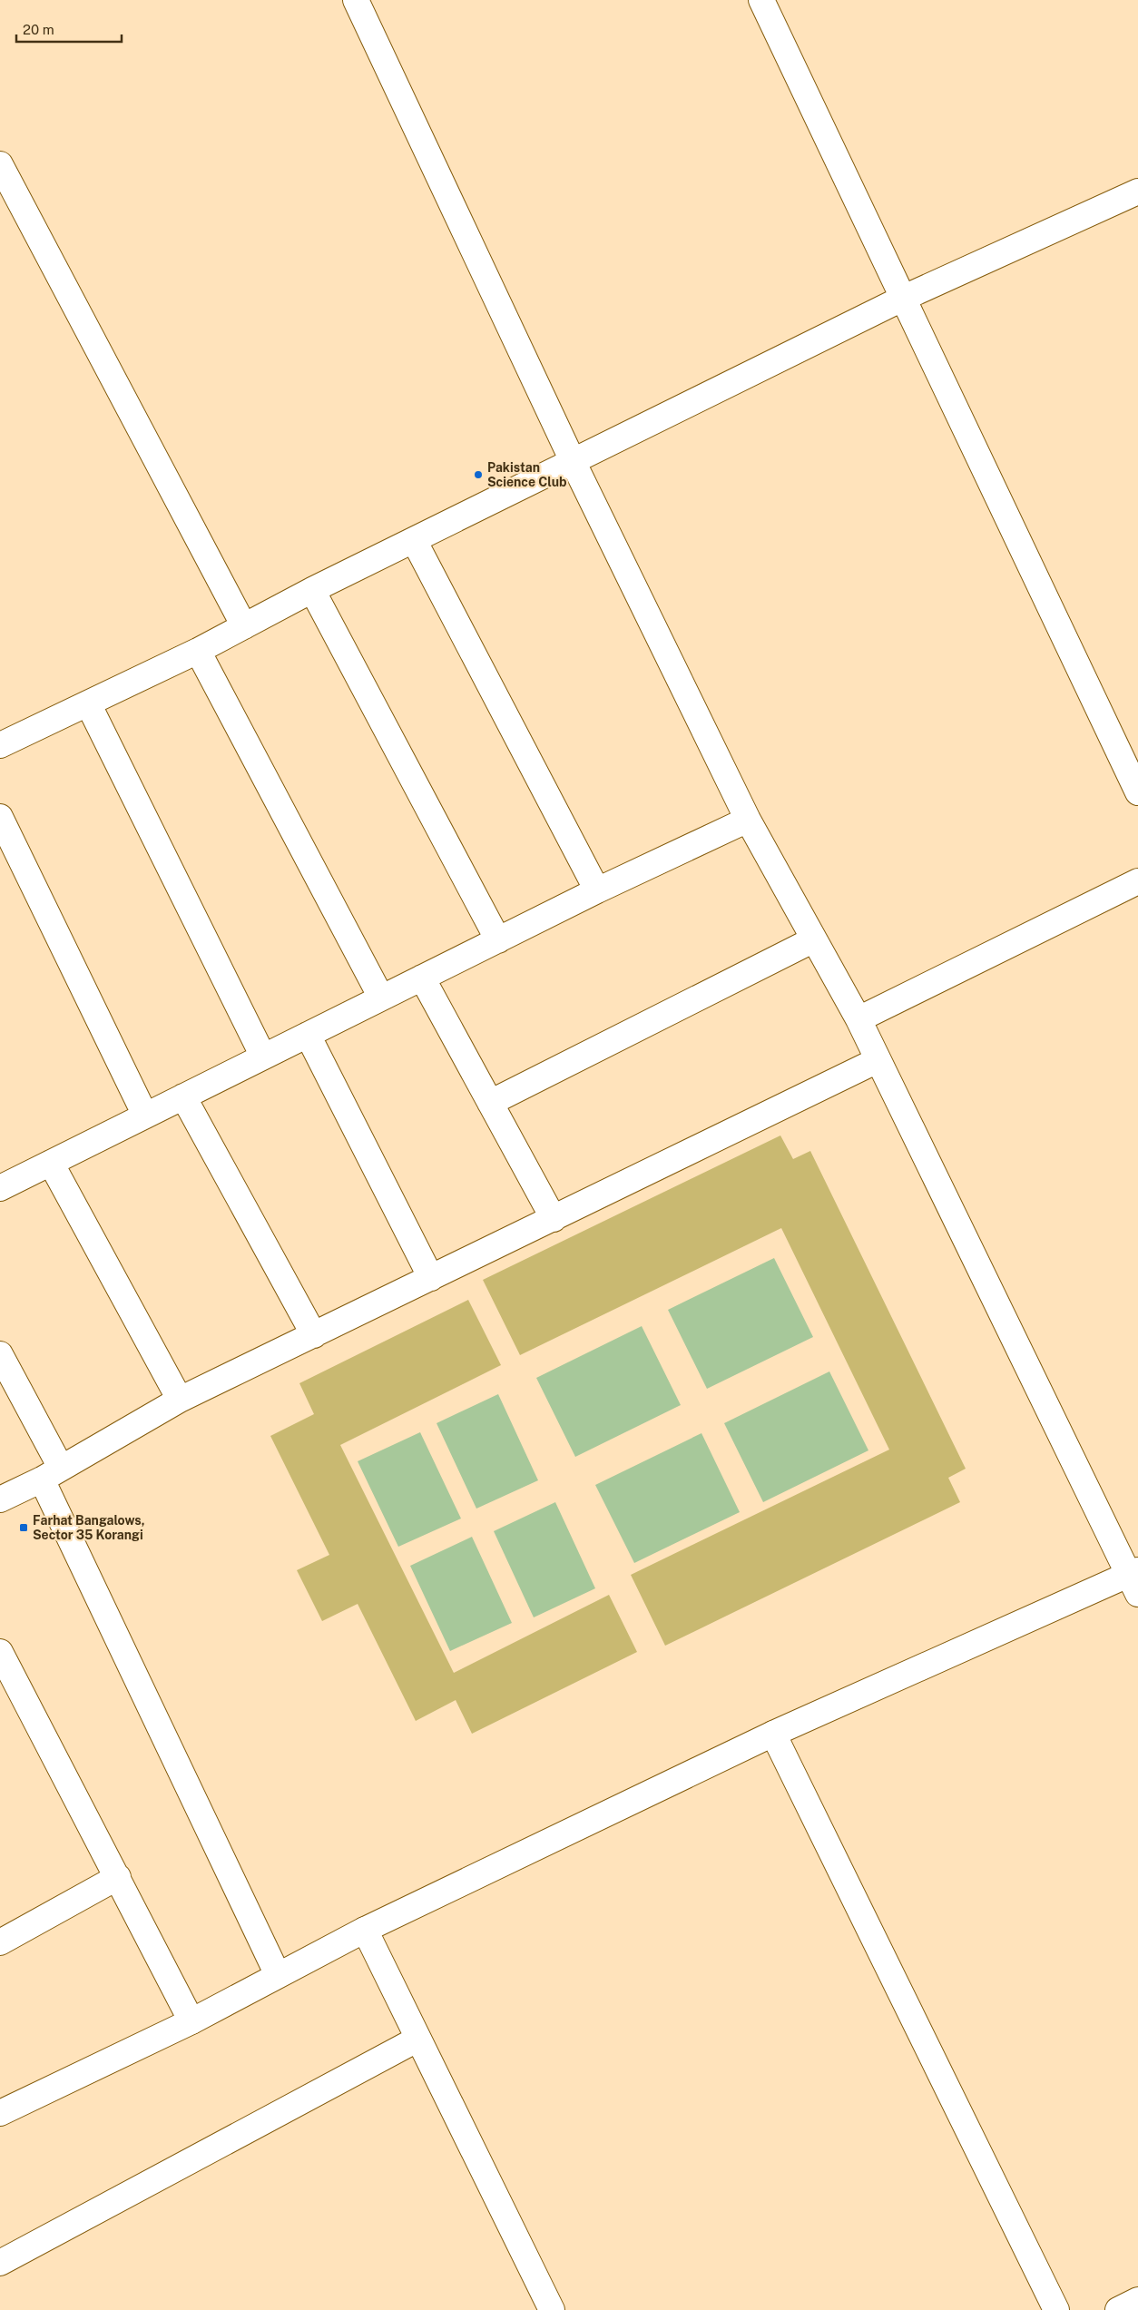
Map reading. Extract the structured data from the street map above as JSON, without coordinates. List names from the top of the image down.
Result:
{
  "places": {
    "other": ["Pakistan Science Club"],
    "transit": ["Farhat Bangalows, Sector 35 Korangi"]
  },
  "scale_bar": "20 m"
}
